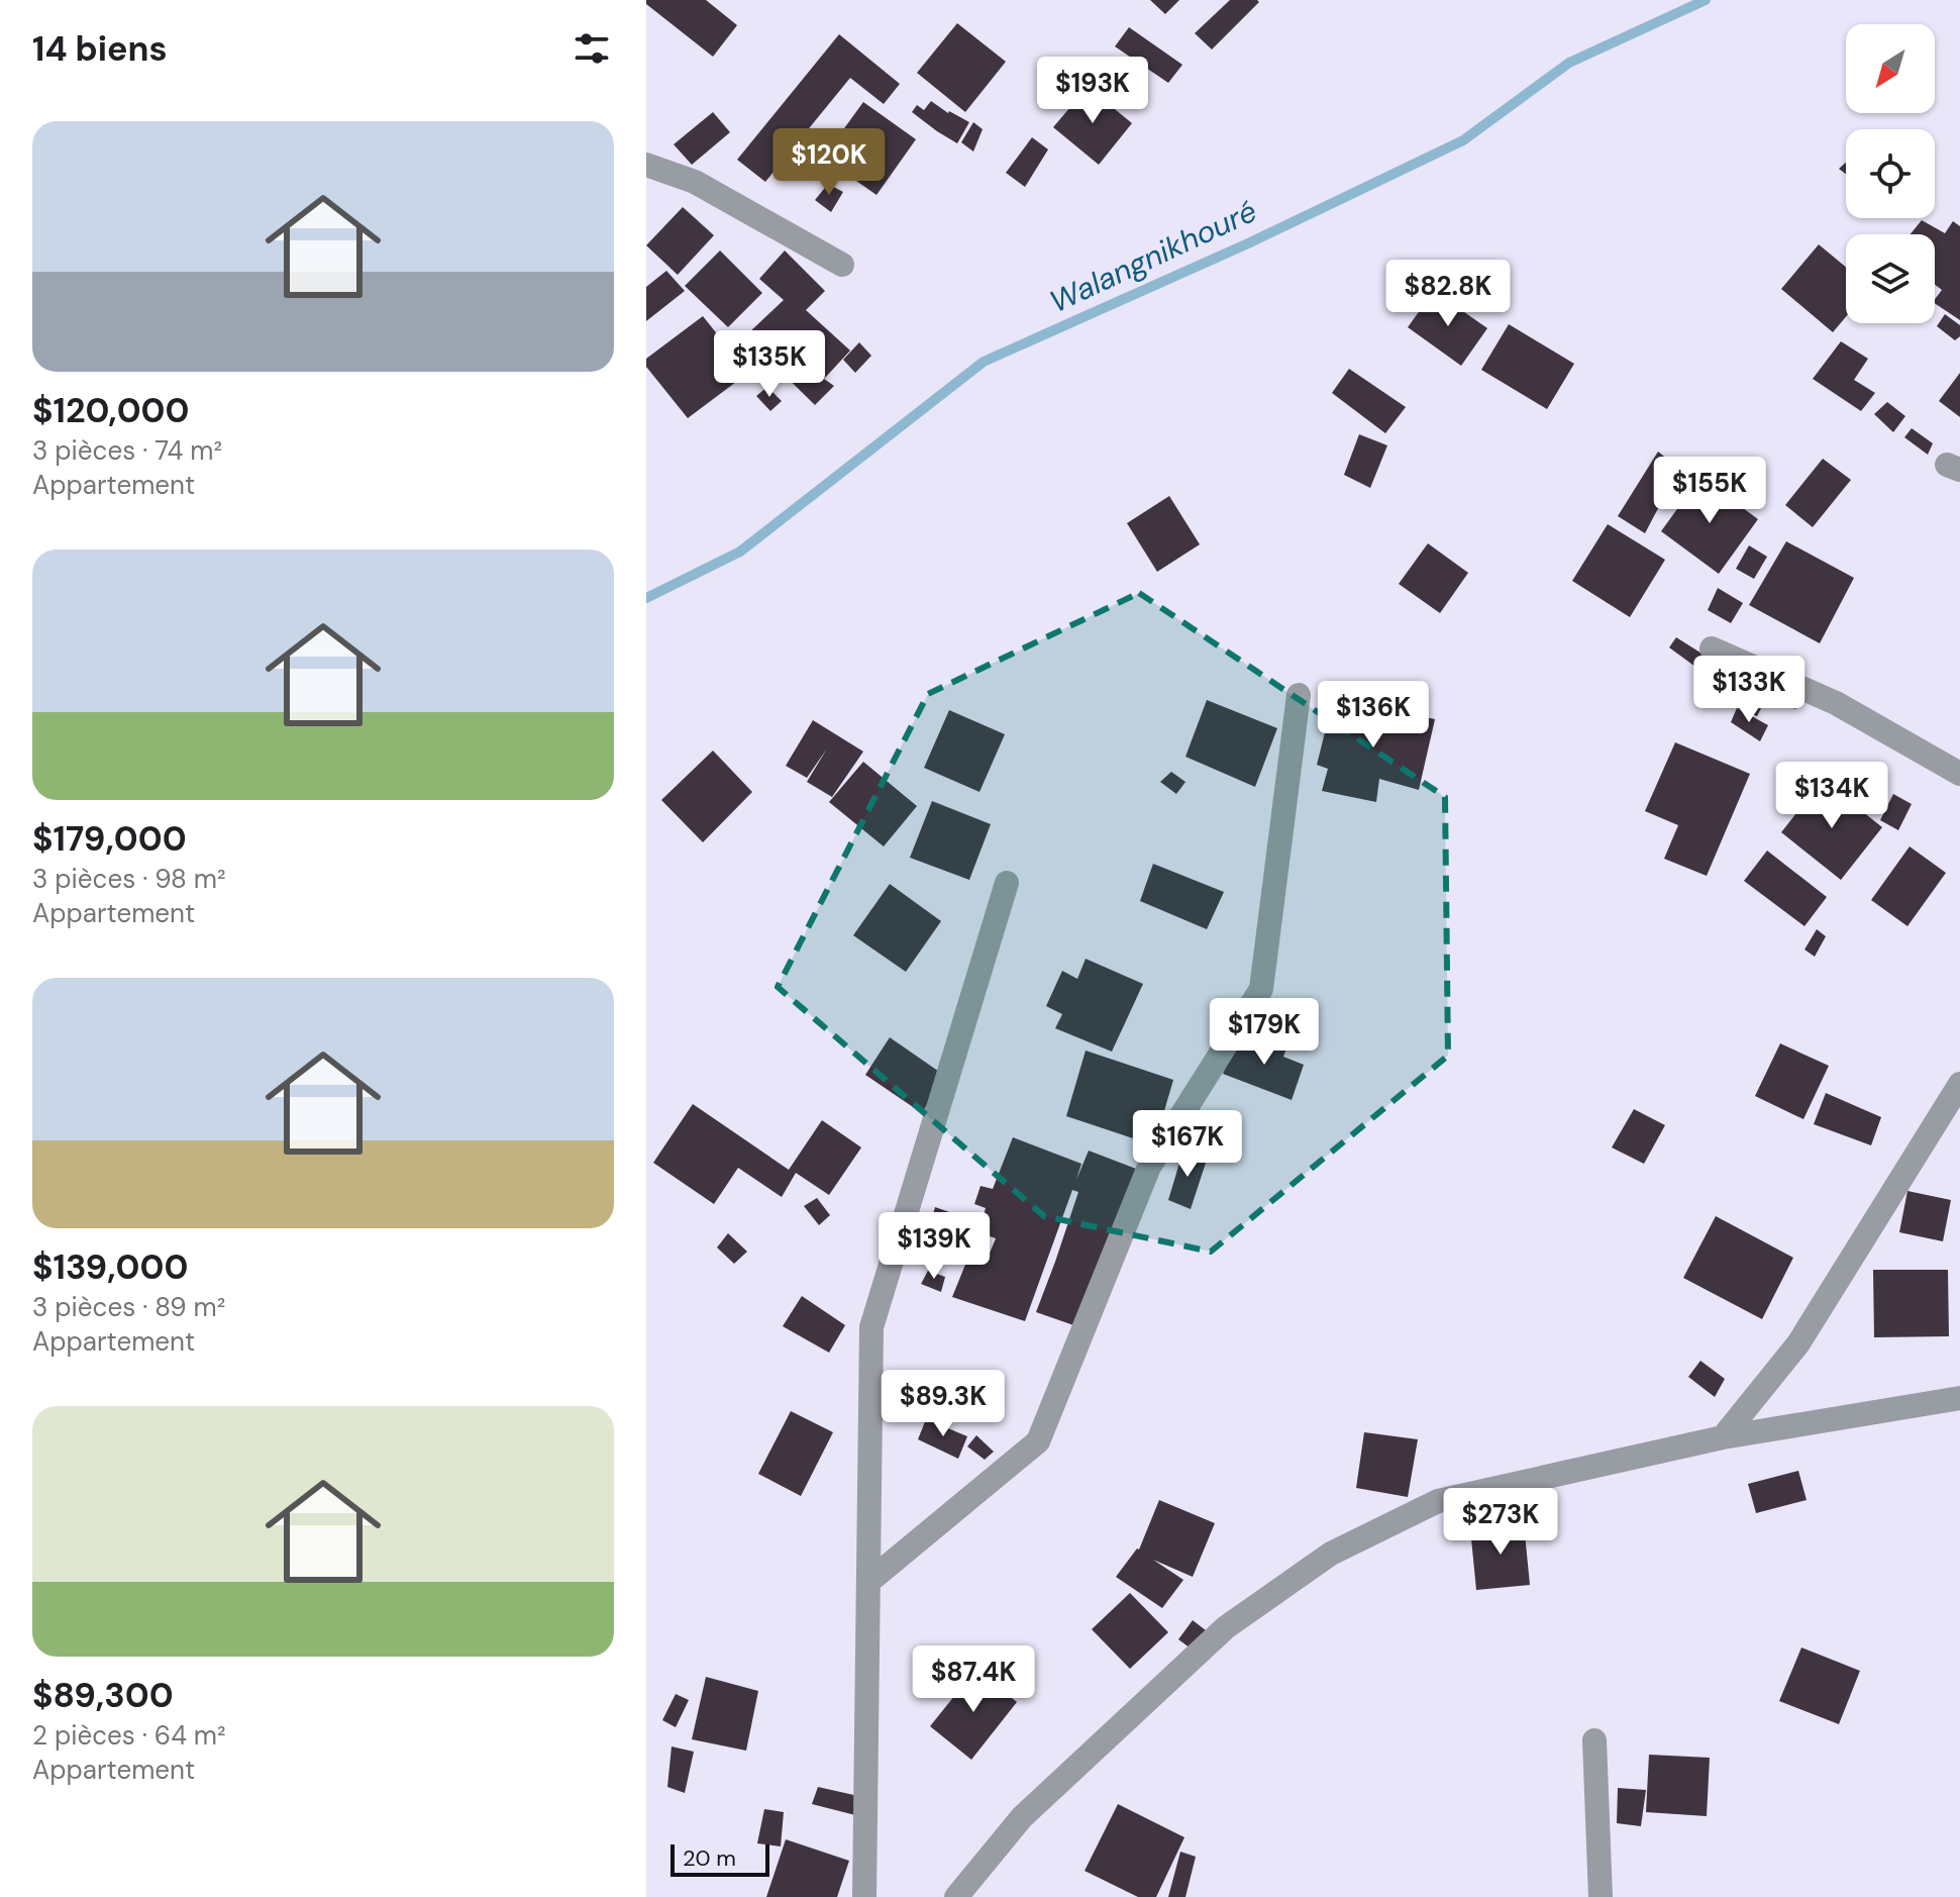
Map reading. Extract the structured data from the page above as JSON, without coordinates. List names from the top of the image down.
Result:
{
  "water": ["Walangnikhouré"],
  "scale_bar": "20 m",
  "north": "bottom left",
  "page": {
    "heading": "14 biens",
    "price": [
      "$193K",
      "$120K",
      "$82.8K",
      "$135K",
      "$155K",
      "$133K",
      "$136K",
      "$134K",
      "$179K",
      "$167K",
      "$139K",
      "$89.3K",
      "$273K",
      "$87.4K"
    ],
    "list": [
      {
        "name": "$120,000",
        "note": "3 pièces · 74 m² · Appartement"
      },
      {
        "name": "$179,000",
        "note": "3 pièces · 98 m² · Appartement"
      },
      {
        "name": "$139,000",
        "note": "3 pièces · 89 m² · Appartement"
      },
      {
        "name": "$89,300",
        "note": "2 pièces · 64 m² · Appartement"
      }
    ],
    "scale": "20 m"
  }
}
